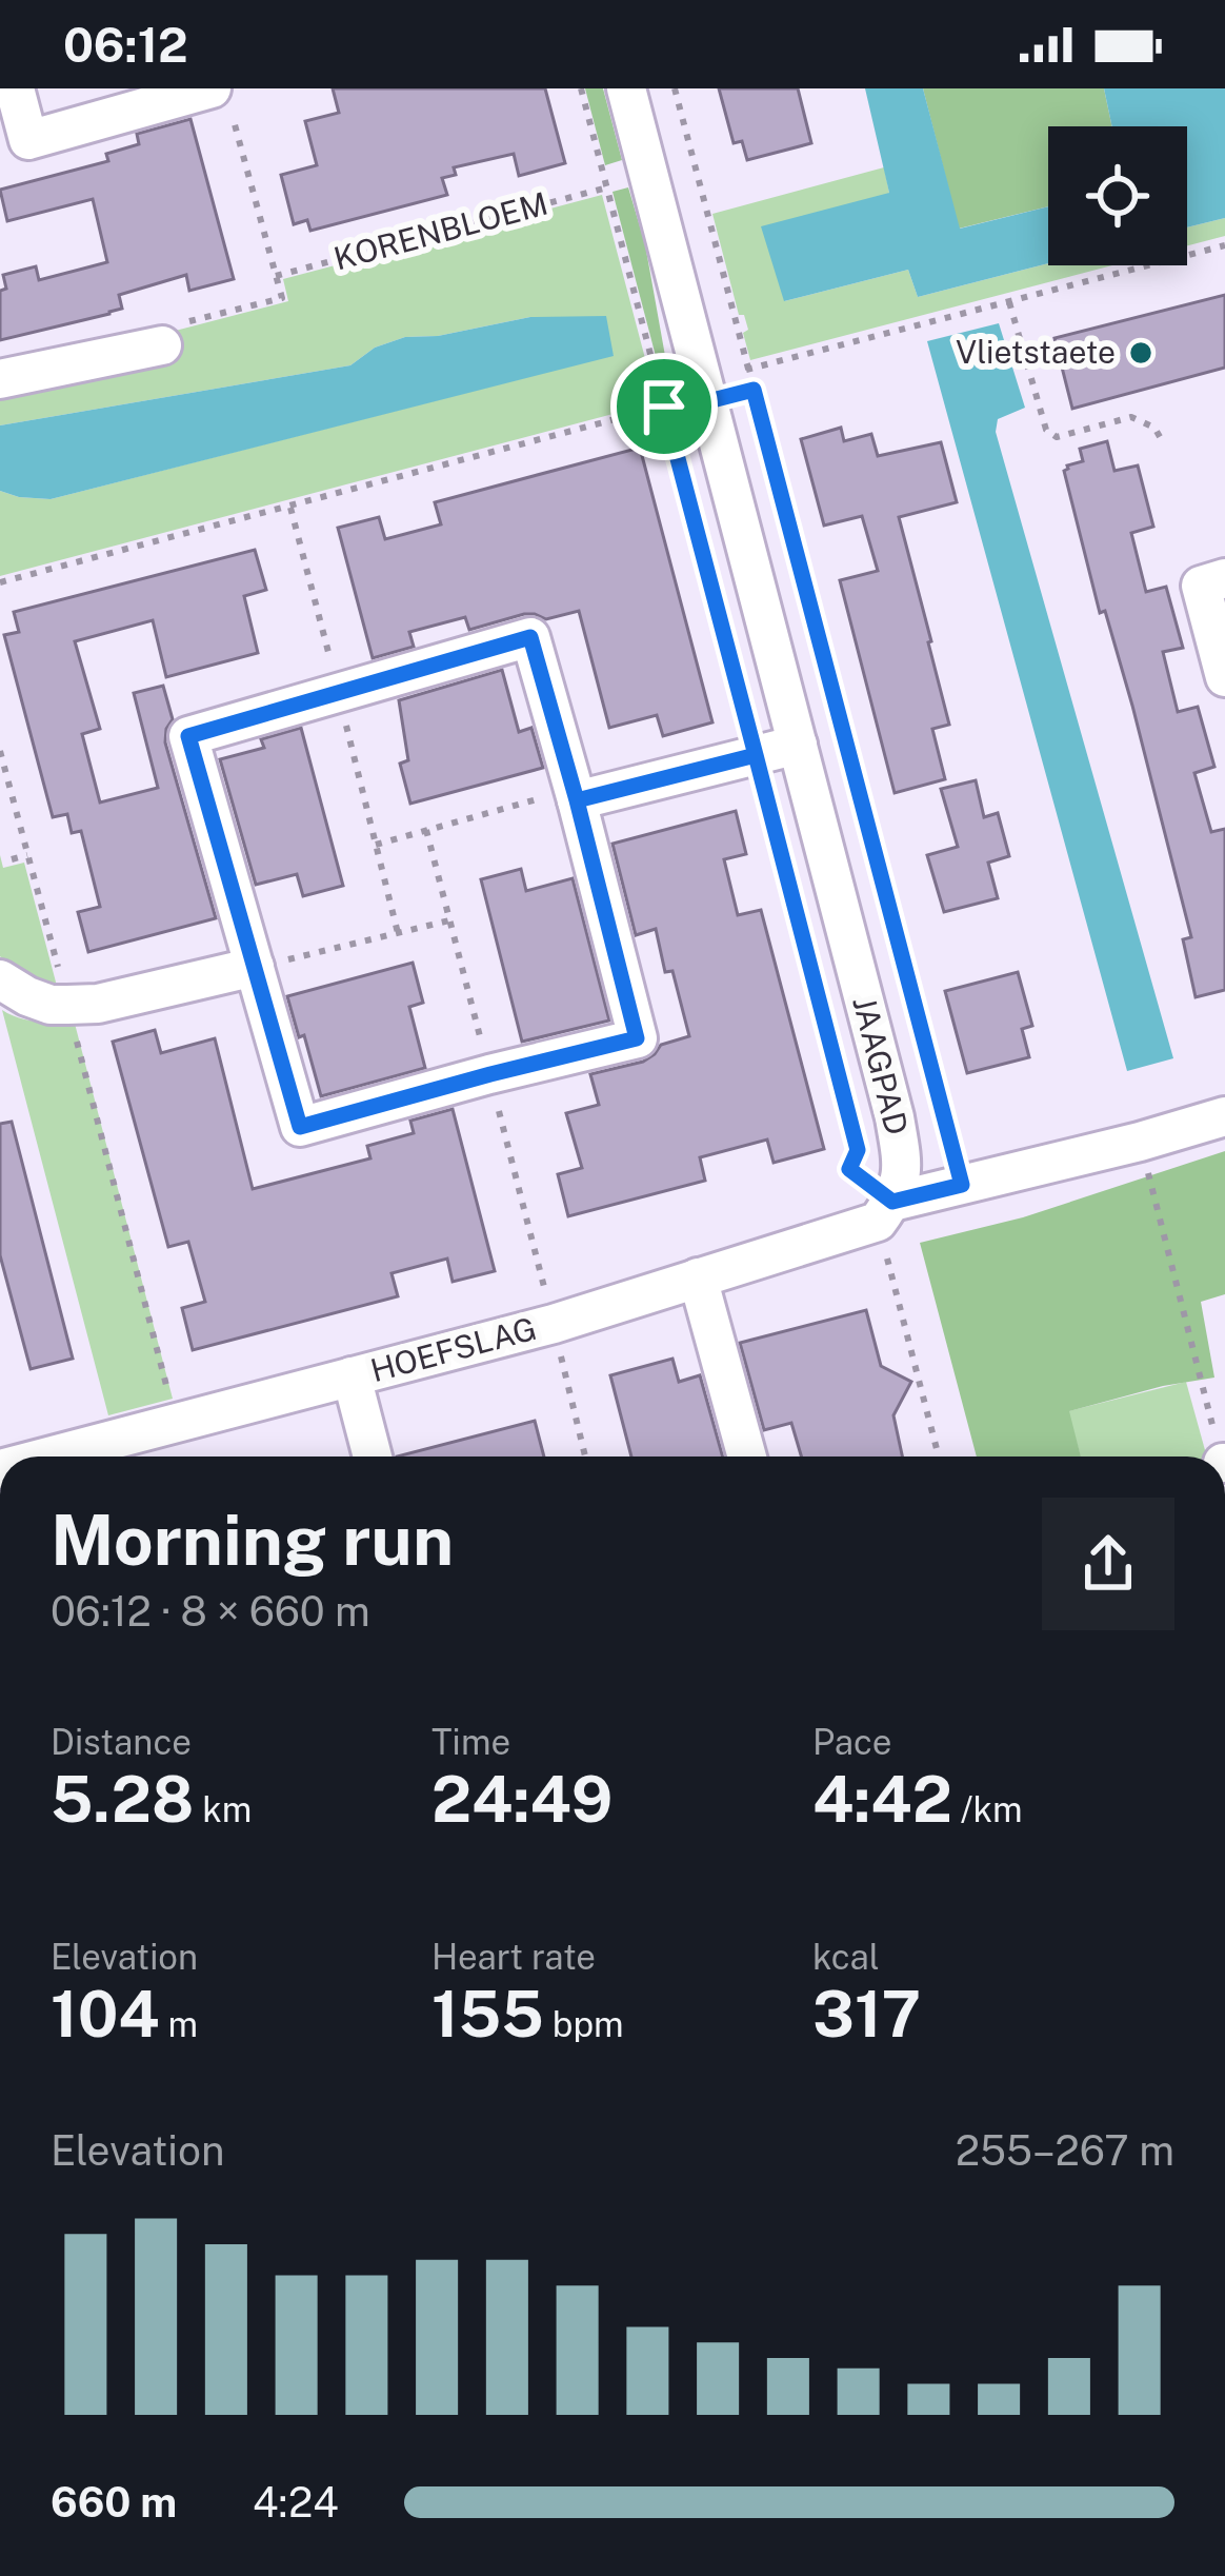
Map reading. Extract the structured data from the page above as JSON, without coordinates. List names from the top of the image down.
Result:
{
  "streets": {
    "street": ["JAAGPAD", "HOEFSLAG"],
    "path": ["KORENBLOEM"]
  },
  "crossings": [
    ["KORENBLOEM", "JAAGPAD"],
    ["JAAGPAD", "HOEFSLAG"]
  ],
  "places": ["Vlietstaete"],
  "page": {
    "status": "06:12",
    "heading": ["Morning run", "06:12 · 8 × 660 m"],
    "stats": [
      ["Distance", "5.28 km"],
      ["Time", "24:49"],
      ["Pace", "4:42 /km"],
      ["Elevation", "104 m"],
      ["Heart rate", "155 bpm"],
      ["kcal", "317"]
    ],
    "chart": ["Elevation", "255–267 m"],
    "list": [
      {
        "name": "660 m",
        "note": "4:24"
      }
    ]
  }
}
